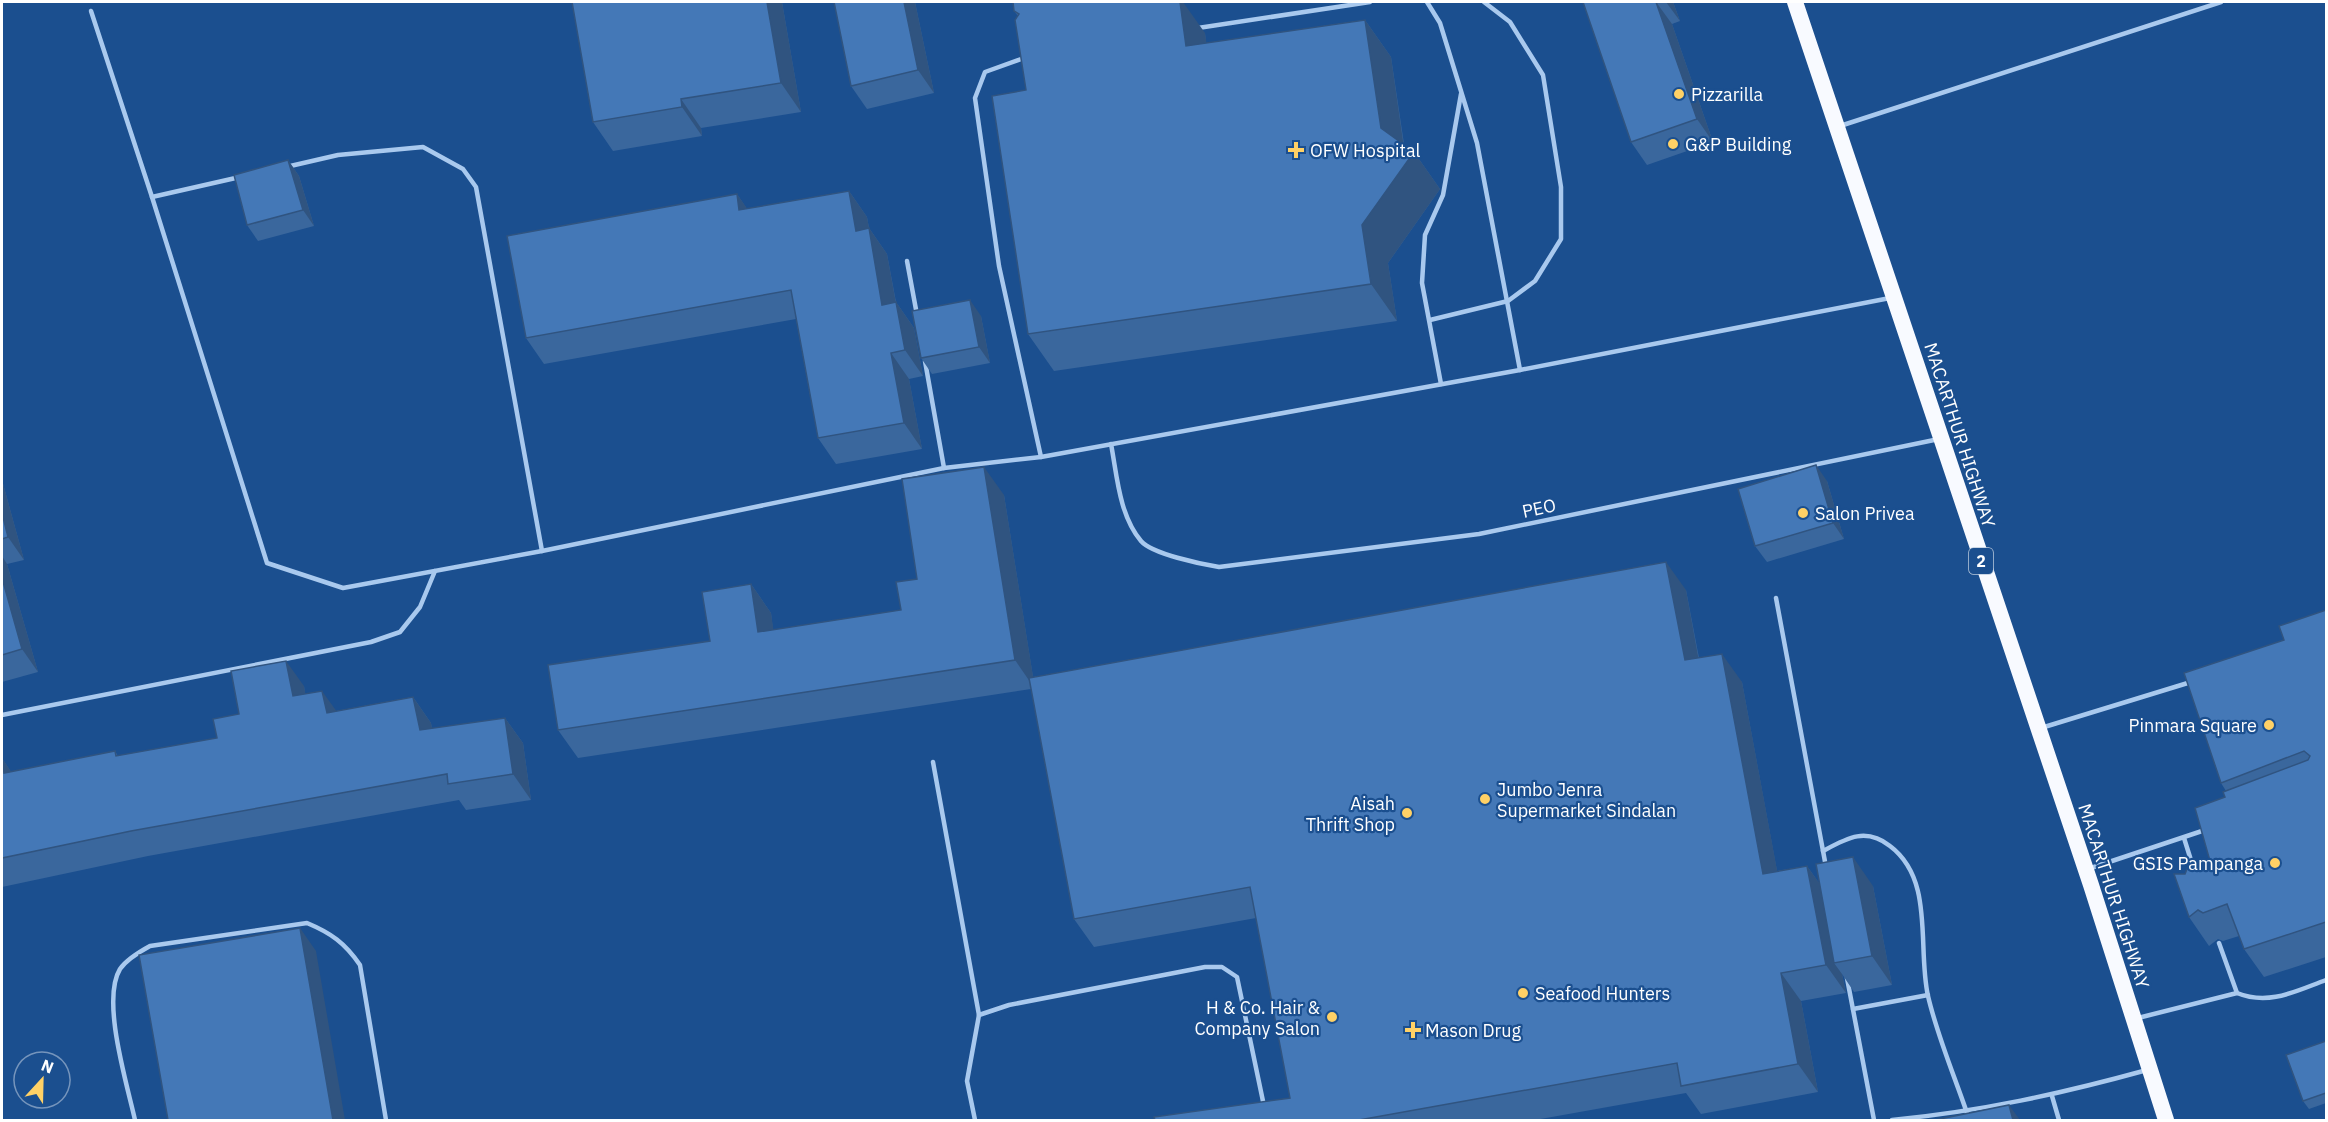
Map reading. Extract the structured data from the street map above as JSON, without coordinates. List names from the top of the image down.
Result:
{
  "streets": {
    "highway": ["MACARTHUR HIGHWAY", "2"],
    "lane": ["PEO"]
  },
  "crossings": [
    ["MACARTHUR HIGHWAY", "PEO"]
  ],
  "places": {
    "other": [
      "Pizzarilla",
      "G&P Building",
      "Salon Privea",
      "Pinmara Square",
      "Jumbo Jenra Supermarket Sindalan",
      "Aisah Thrift Shop",
      "GSIS Pampanga",
      "Seafood Hunters",
      "H & Co. Hair & Company Salon"
    ],
    "health": ["OFW Hospital", "Mason Drug"]
  },
  "north": "top"
}
